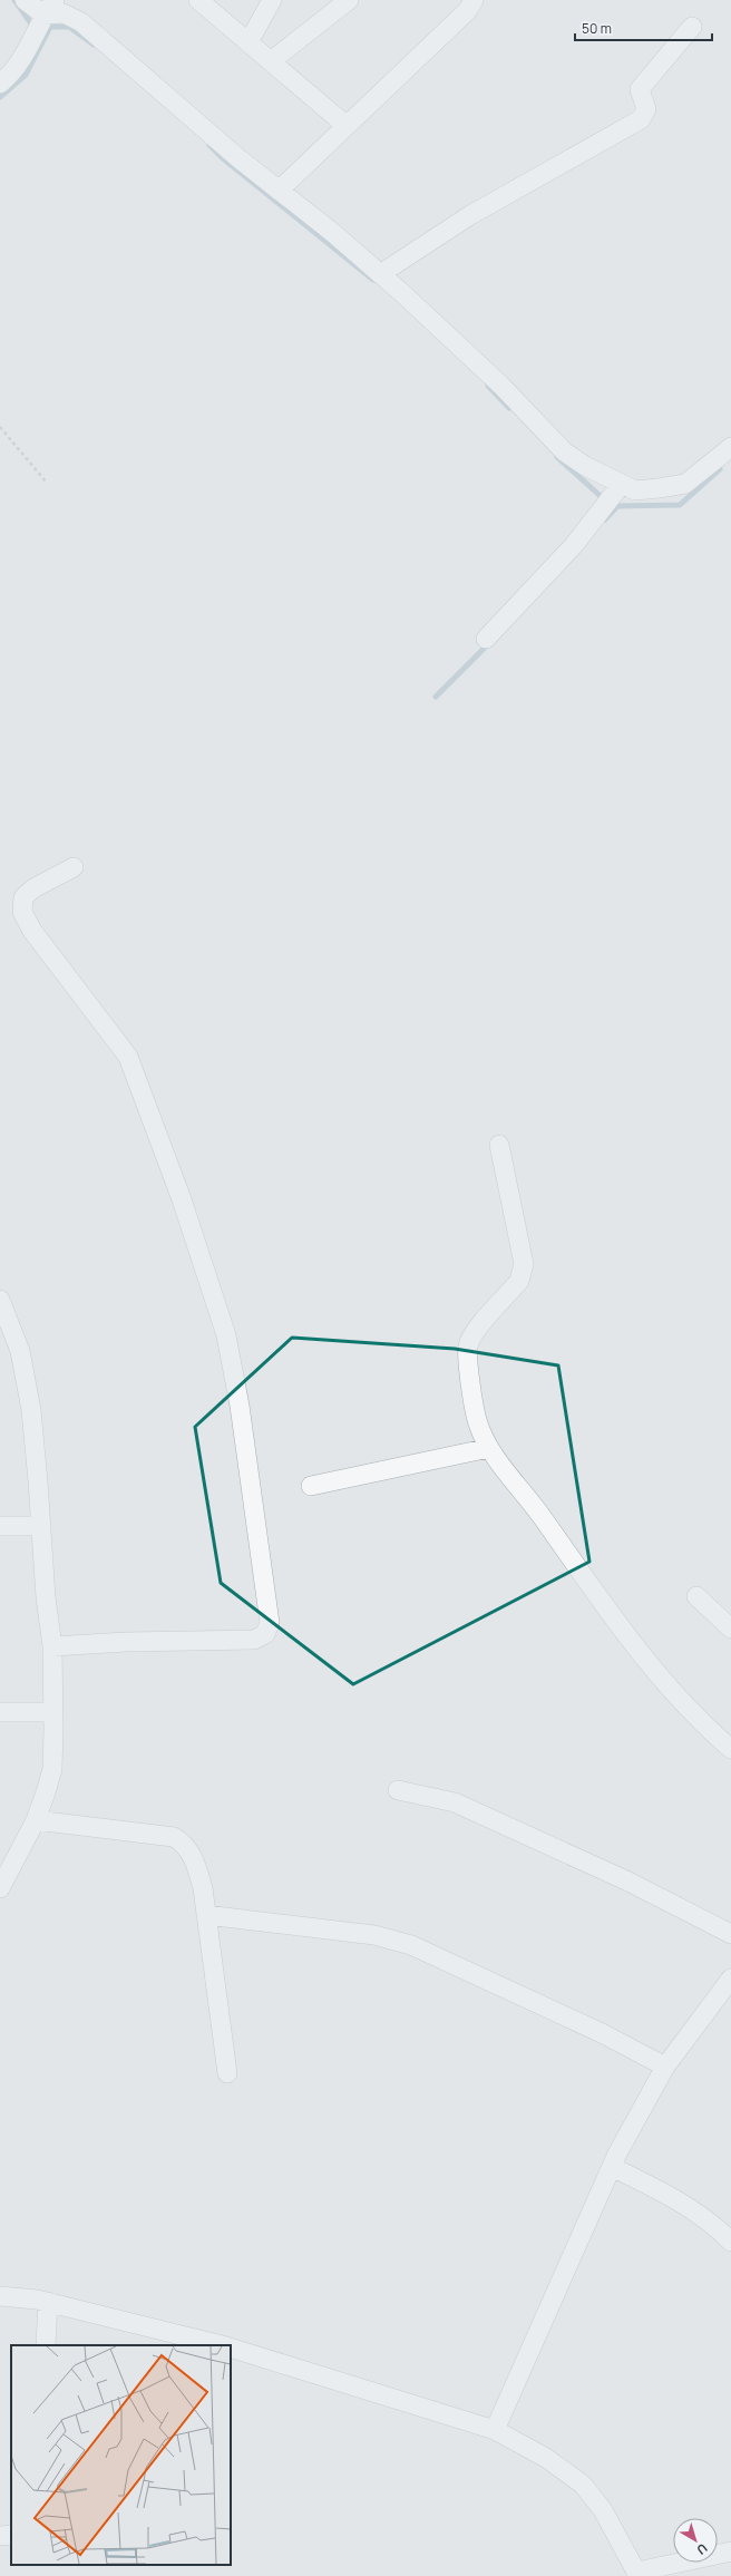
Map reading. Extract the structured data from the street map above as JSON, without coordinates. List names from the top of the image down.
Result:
{
  "scale_bar": "50 m",
  "north": "bottom right"
}
